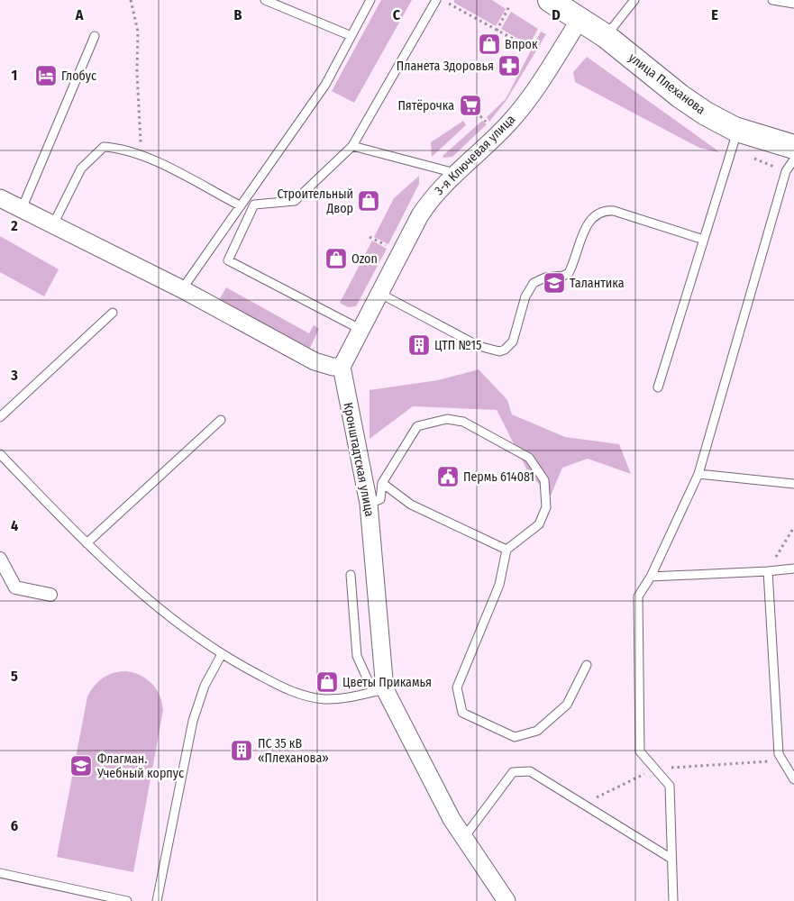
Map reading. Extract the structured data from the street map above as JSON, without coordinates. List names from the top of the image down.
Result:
{
  "streets": {
    "main road": ["улица Плеханова"],
    "street": ["3-я Ключевая улица", "Кронштадтская улица"]
  },
  "crossings": [
    ["улица Плеханова", "3-я Ключевая улица"],
    ["3-я Ключевая улица", "Кронштадтская улица"]
  ],
  "places": {
    "shop": [
      "Впрок",
      "Строительный Двор",
      "Ozon",
      "Цветы Прикамья"
    ],
    "pharmacy": ["Планета Здоровья"],
    "hotel": ["Глобус"],
    "supermarket": ["Пятёрочка"],
    "school or university": ["Талантика", "Флагман. Учебный корпус"],
    "building": ["ЦТП №15", "ПС 35 кВ «Плеханова»"],
    "public building": ["Пермь 614081"]
  },
  "grid": {
    "columns": [
      "A",
      "B",
      "C",
      "D",
      "E"
    ],
    "rows": [
      "1",
      "2",
      "3",
      "4",
      "5",
      "6"
    ]
  }
}
